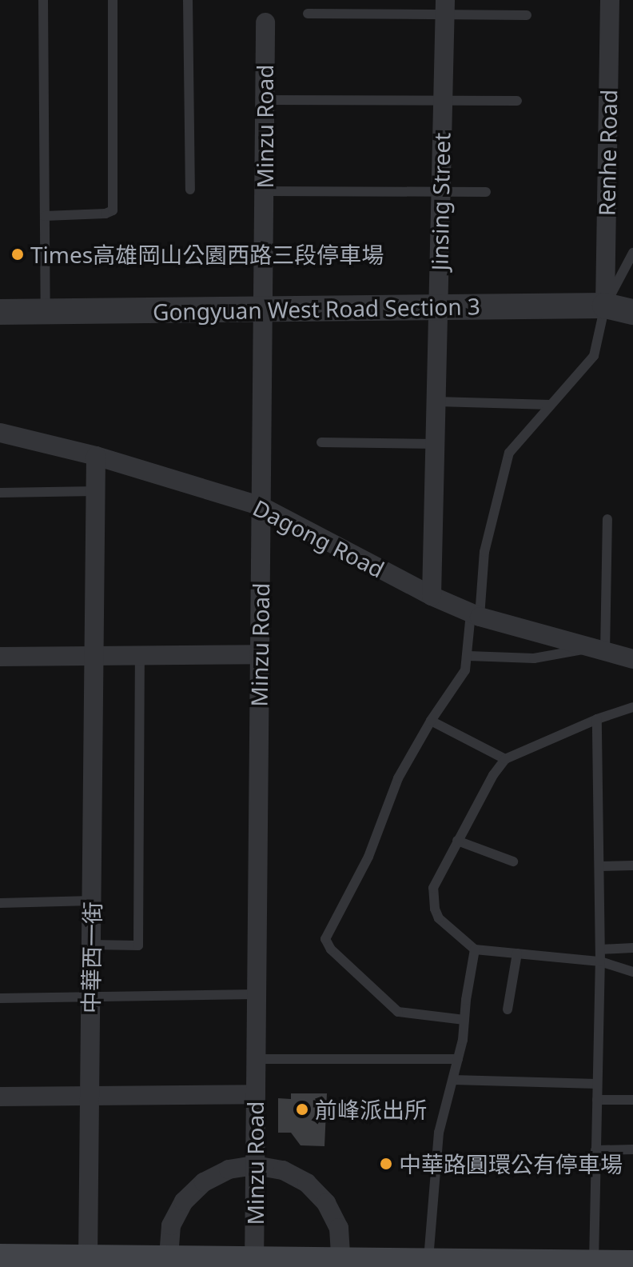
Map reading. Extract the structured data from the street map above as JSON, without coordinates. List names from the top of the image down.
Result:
{
  "streets": {
    "street": [
      "Minzu Road",
      "Renhe Road",
      "Jinsing Street",
      "Gongyuan West Road Section 3",
      "Dagong Road",
      "中華西一街"
    ]
  },
  "crossings": [
    ["Minzu Road", "Gongyuan West Road Section 3"],
    ["Minzu Road", "Dagong Road"],
    ["Renhe Road", "Gongyuan West Road Section 3"],
    ["Jinsing Street", "Gongyuan West Road Section 3"],
    ["Jinsing Street", "Dagong Road"],
    ["Dagong Road", "中華西一街"]
  ],
  "places": ["Times高雄岡山公園西路三段停車場", "前峰派出所", "中華路圓環公有停車場"]
}
